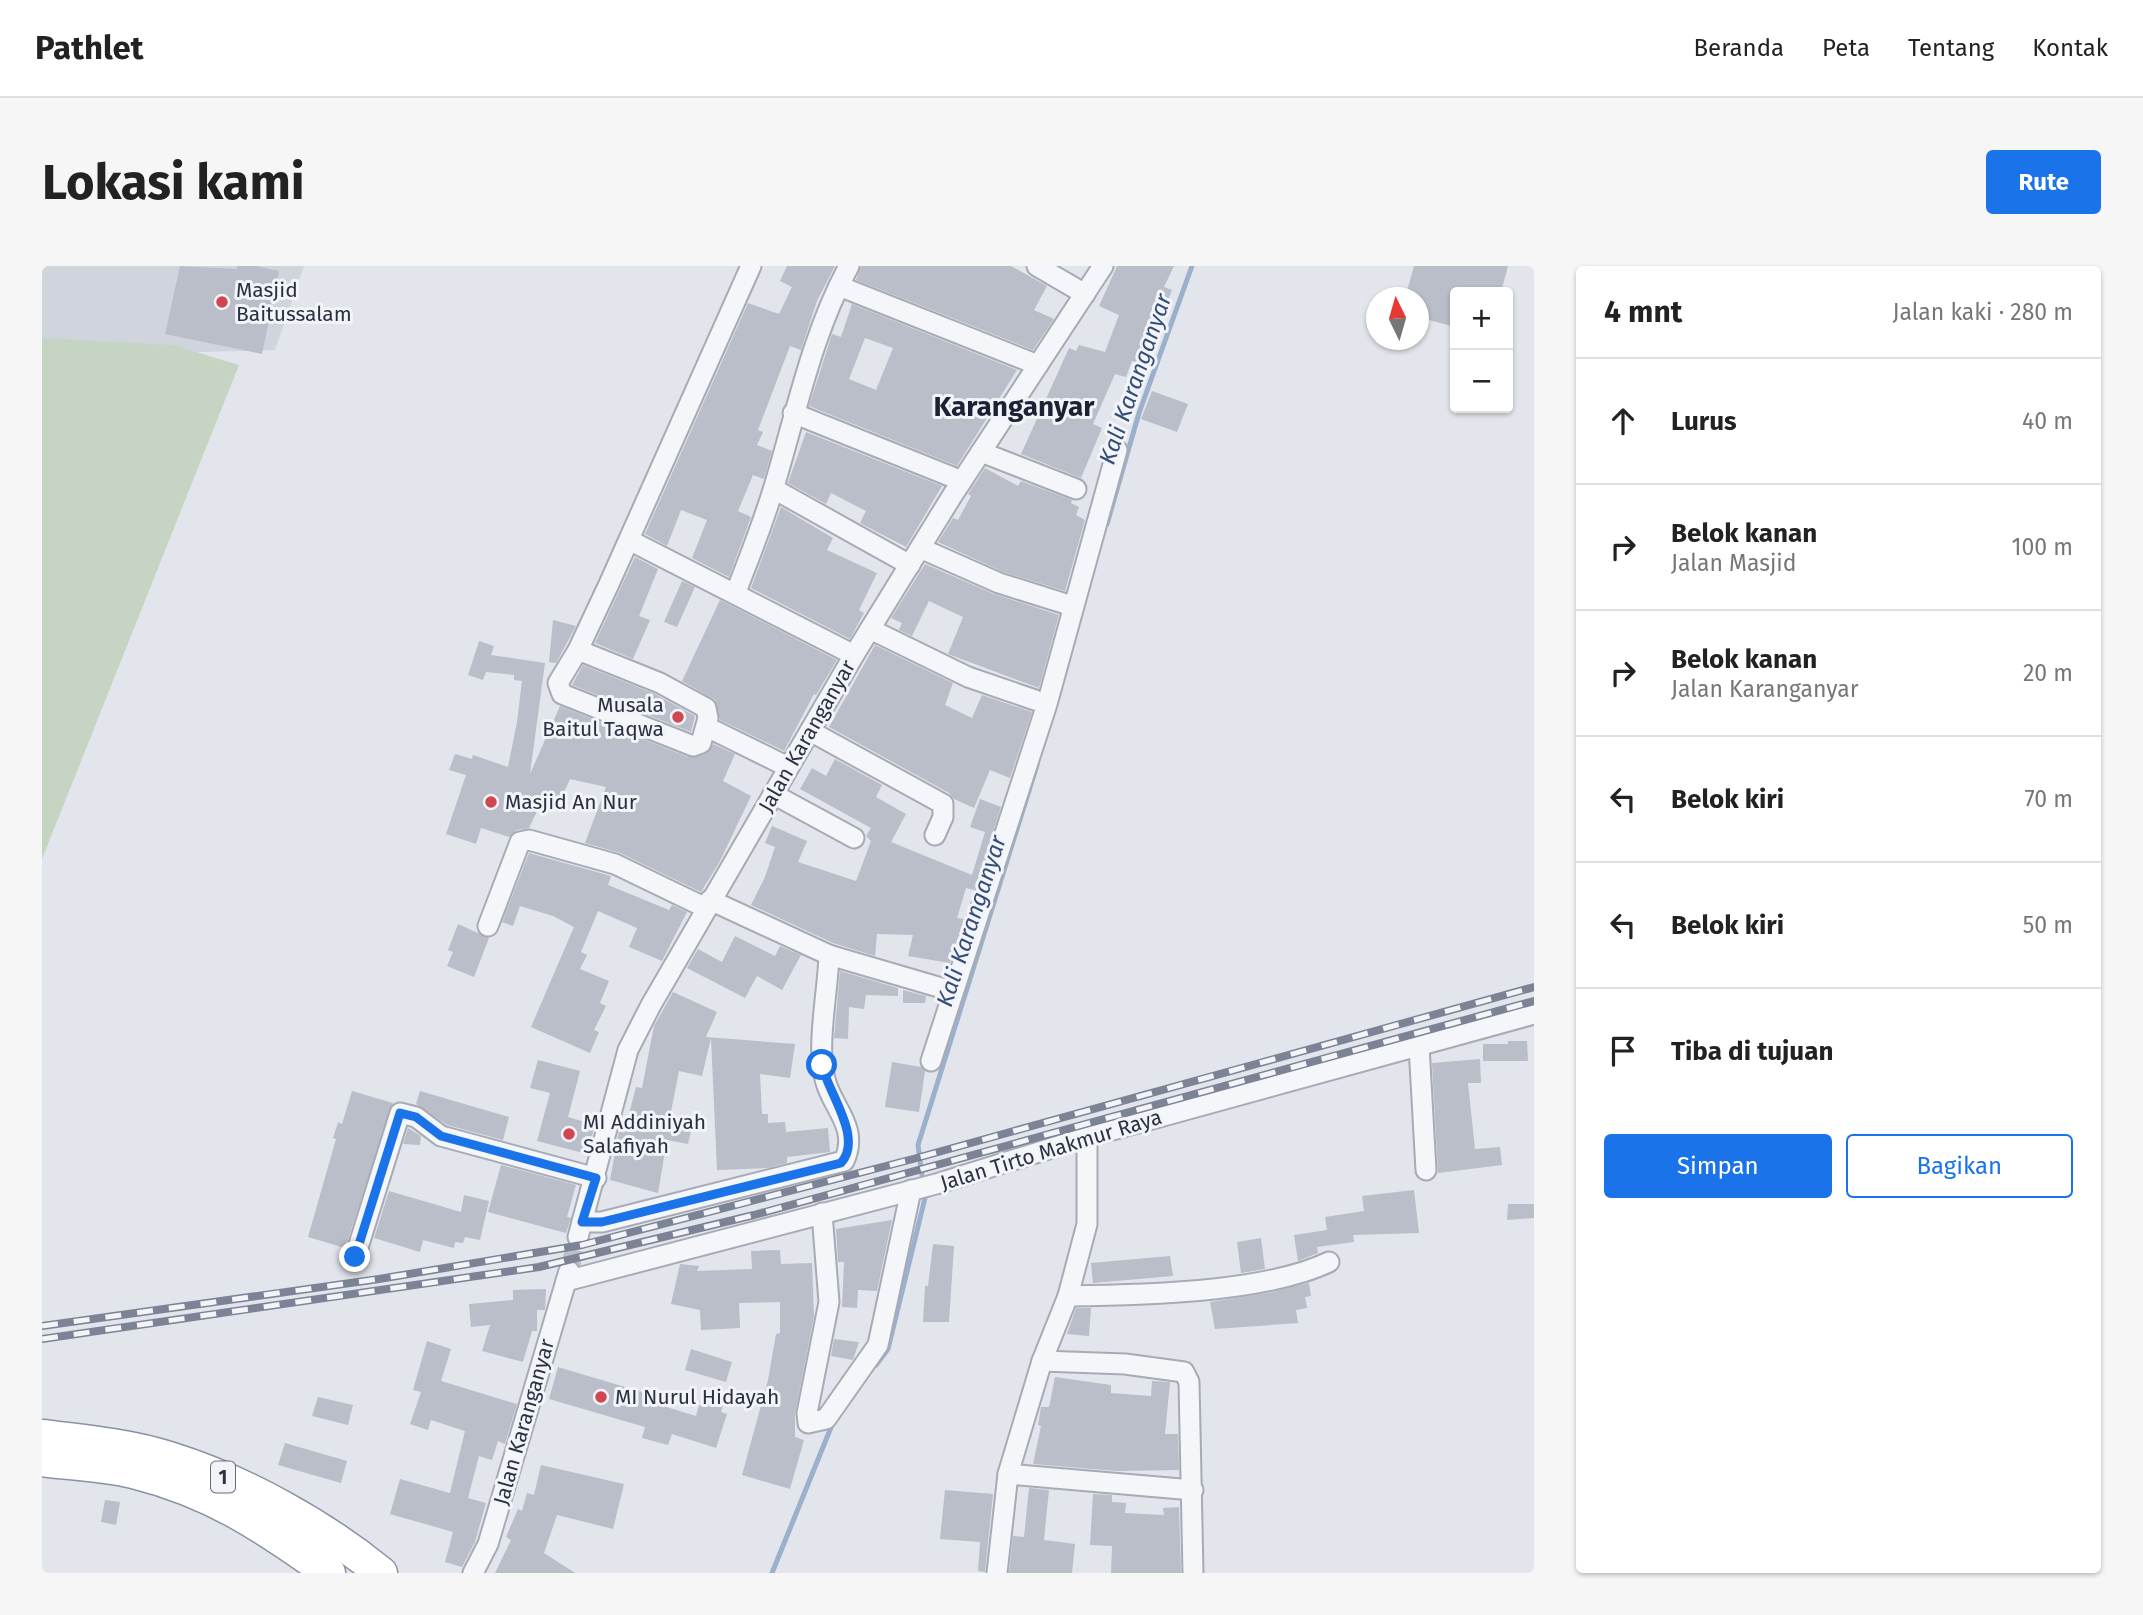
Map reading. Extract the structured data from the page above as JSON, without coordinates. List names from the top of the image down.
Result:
{
  "streets": {
    "highway": ["1"],
    "street": ["Jalan Karanganyar", "Jalan Tirto Makmur Raya"]
  },
  "crossings": [
    ["Jalan Karanganyar", "Jalan Tirto Makmur Raya"]
  ],
  "districts": ["Karanganyar"],
  "water": ["Kali Karanganyar"],
  "places": [
    "Masjid Baitussalam",
    "Musala Baitul Taqwa",
    "Masjid An Nur",
    "MI Addiniyah Salafiyah",
    "MI Nurul Hidayah"
  ],
  "north": "top",
  "page": {
    "header": "Pathlet",
    "nav": [
      "Beranda",
      "Peta",
      "Tentang",
      "Kontak"
    ],
    "buttons": [
      "Rute",
      ["Simpan", "Bagikan"]
    ],
    "title": "Lokasi kami",
    "heading": ["4 mnt", "Jalan kaki · 280 m"],
    "map_buttons": ["+", "−"],
    "list": [
      ["Lurus", "40 m"],
      ["Belok kanan", "Jalan Masjid", "100 m"],
      ["Belok kanan", "Jalan Karanganyar", "20 m"],
      ["Belok kiri", "70 m"],
      ["Belok kiri", "50 m"],
      "Tiba di tujuan"
    ]
  }
}
